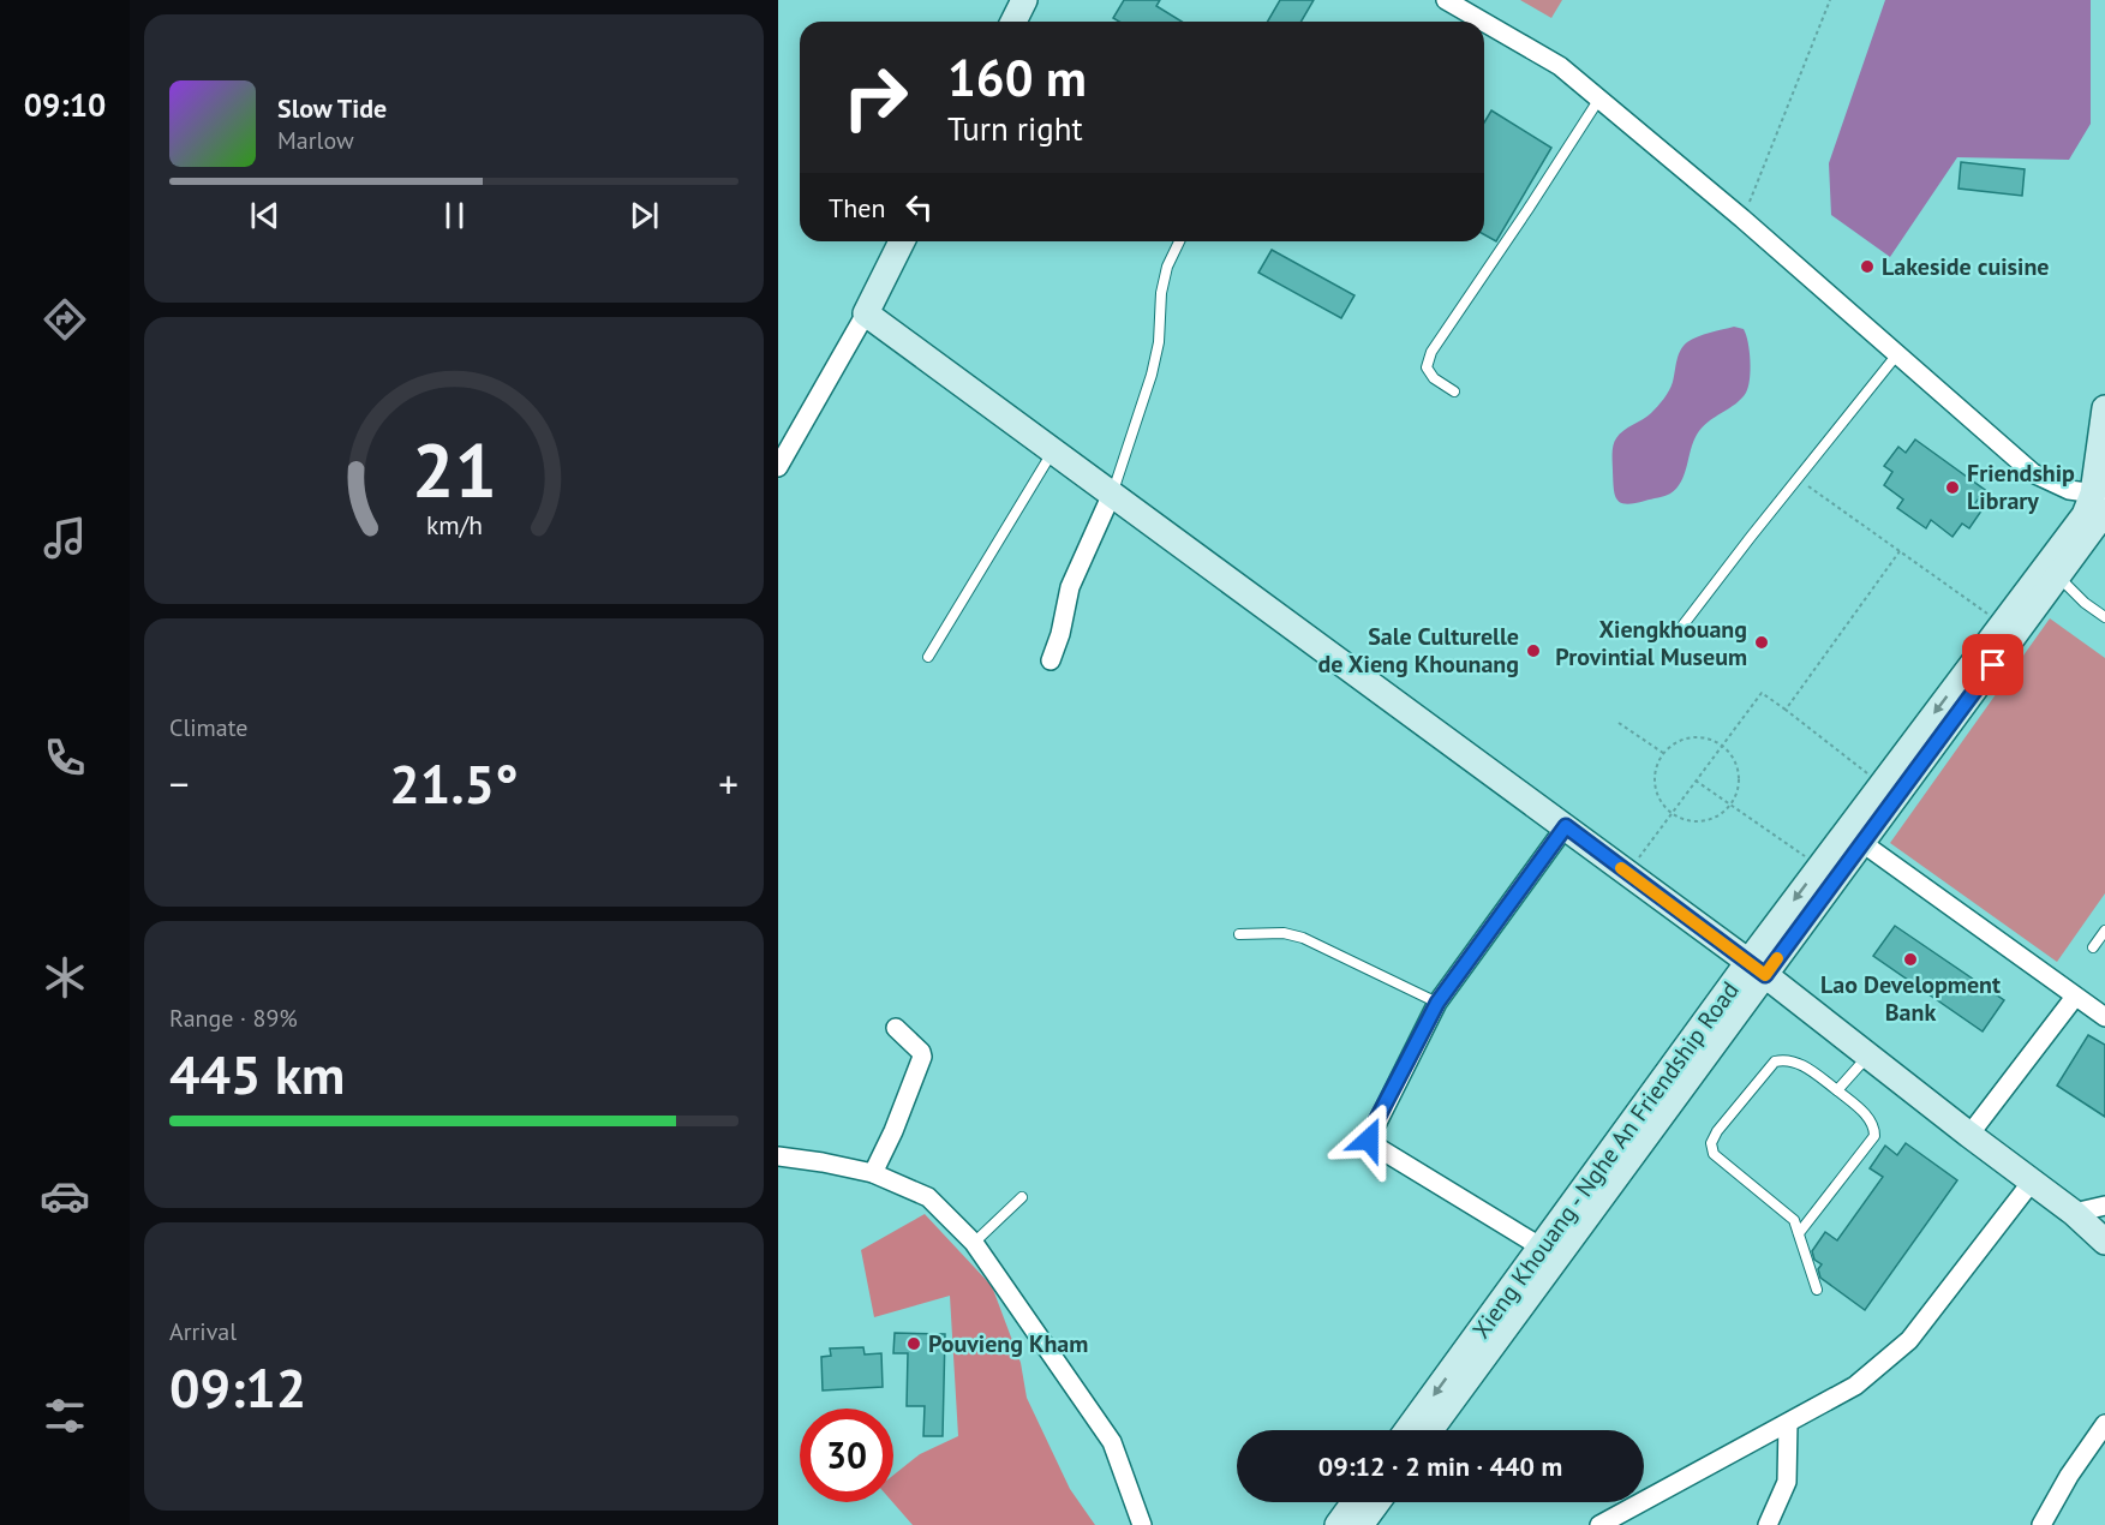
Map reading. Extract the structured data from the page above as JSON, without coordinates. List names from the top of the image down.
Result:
{
  "streets": {
    "street": ["Xieng Khouang - Nghe An Friendship Road"]
  },
  "places": [
    "Lakeside cuisine",
    "Friendship Library",
    "Xiengkhouang Provintial Museum",
    "Sale Culturelle de Xieng Khounang",
    "Lao Development Bank",
    "Pouvieng Kham"
  ],
  "page": {
    "tabs": "09:10",
    "turn": ["160 m", "Turn right"],
    "song": ["Slow Tide", "Marlow"],
    "then": "Then",
    "tile": [
      "Climate",
      ["Range · 89%", "445 km"],
      ["Arrival", "09:12"]
    ],
    "heat": ["−", "21.5°", "+"],
    "limit": "30",
    "trip": "09:12 · 2 min · 440 m",
    "gauge": ["21", "km/h"]
  }
}
